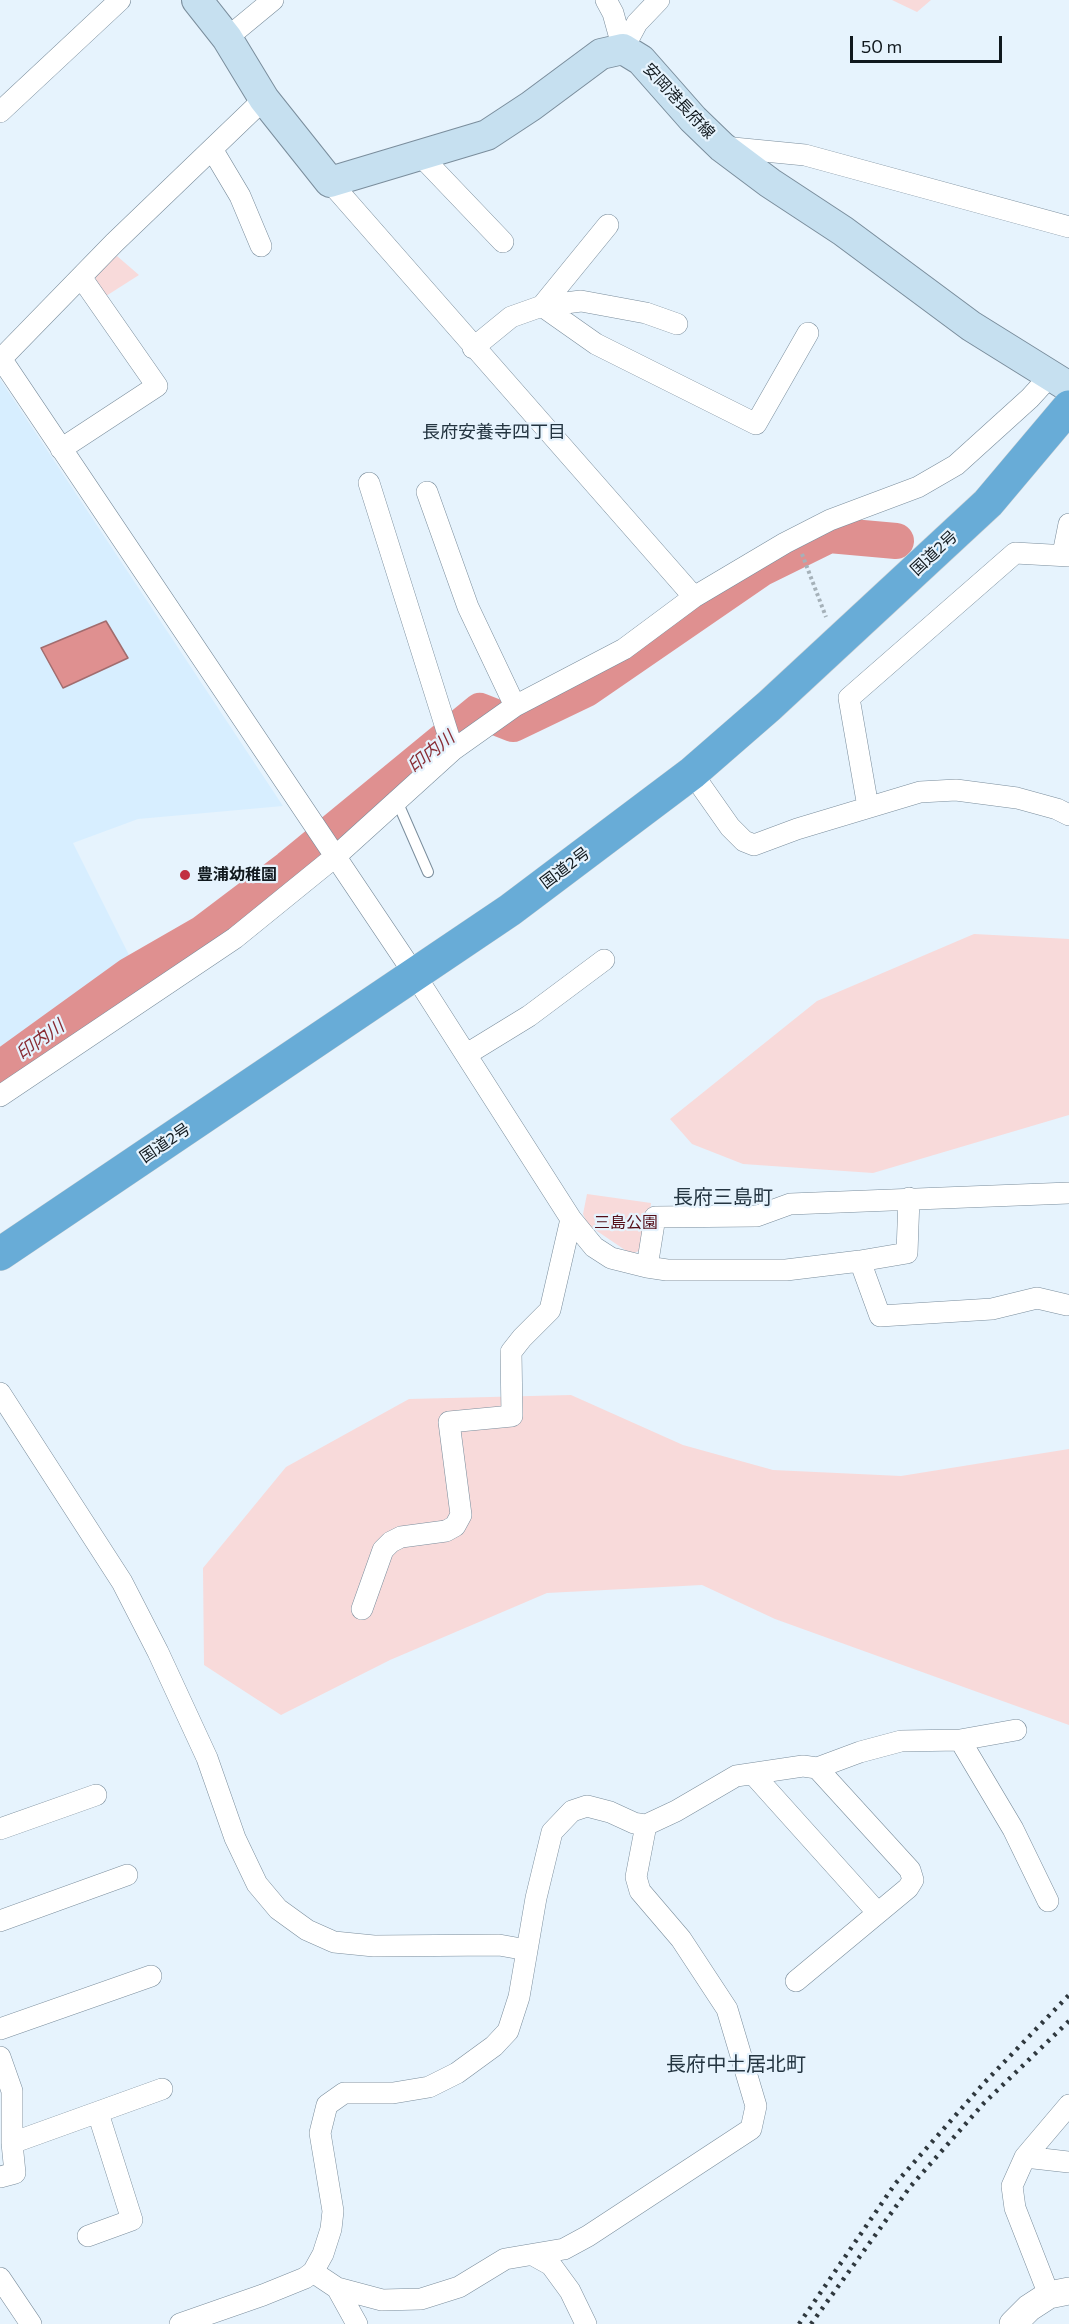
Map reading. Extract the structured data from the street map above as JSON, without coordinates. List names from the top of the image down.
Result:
{
  "streets": {
    "highway": ["国道2号"],
    "main road": ["安岡港長府線"]
  },
  "districts": ["長府安養寺四丁目", "長府三島町", "長府中土居北町"],
  "water": ["印内川"],
  "parks": ["三島公園"],
  "places": ["豊浦幼稚園"],
  "scale_bar": "50 m"
}
